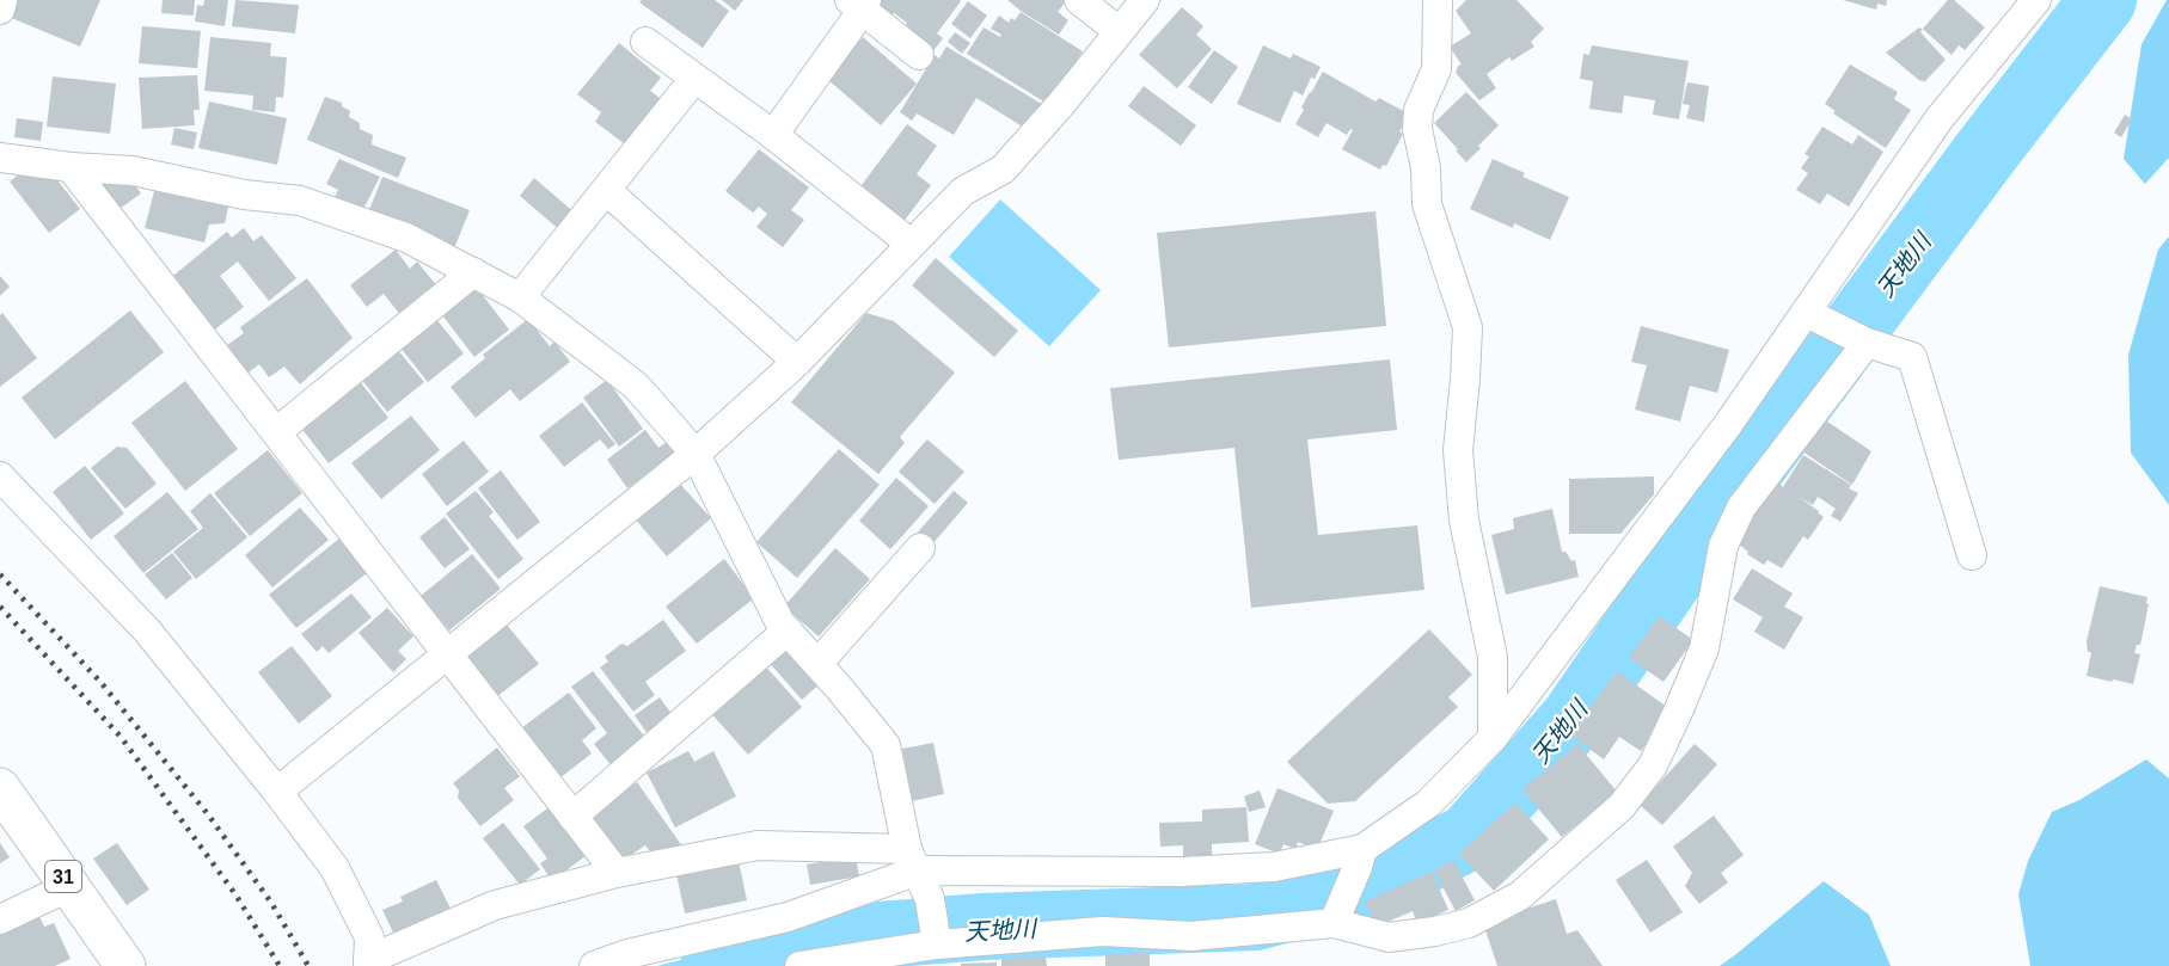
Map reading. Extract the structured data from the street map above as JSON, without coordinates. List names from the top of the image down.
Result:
{
  "streets": {
    "highway": ["31"]
  },
  "water": ["天地川"]
}
